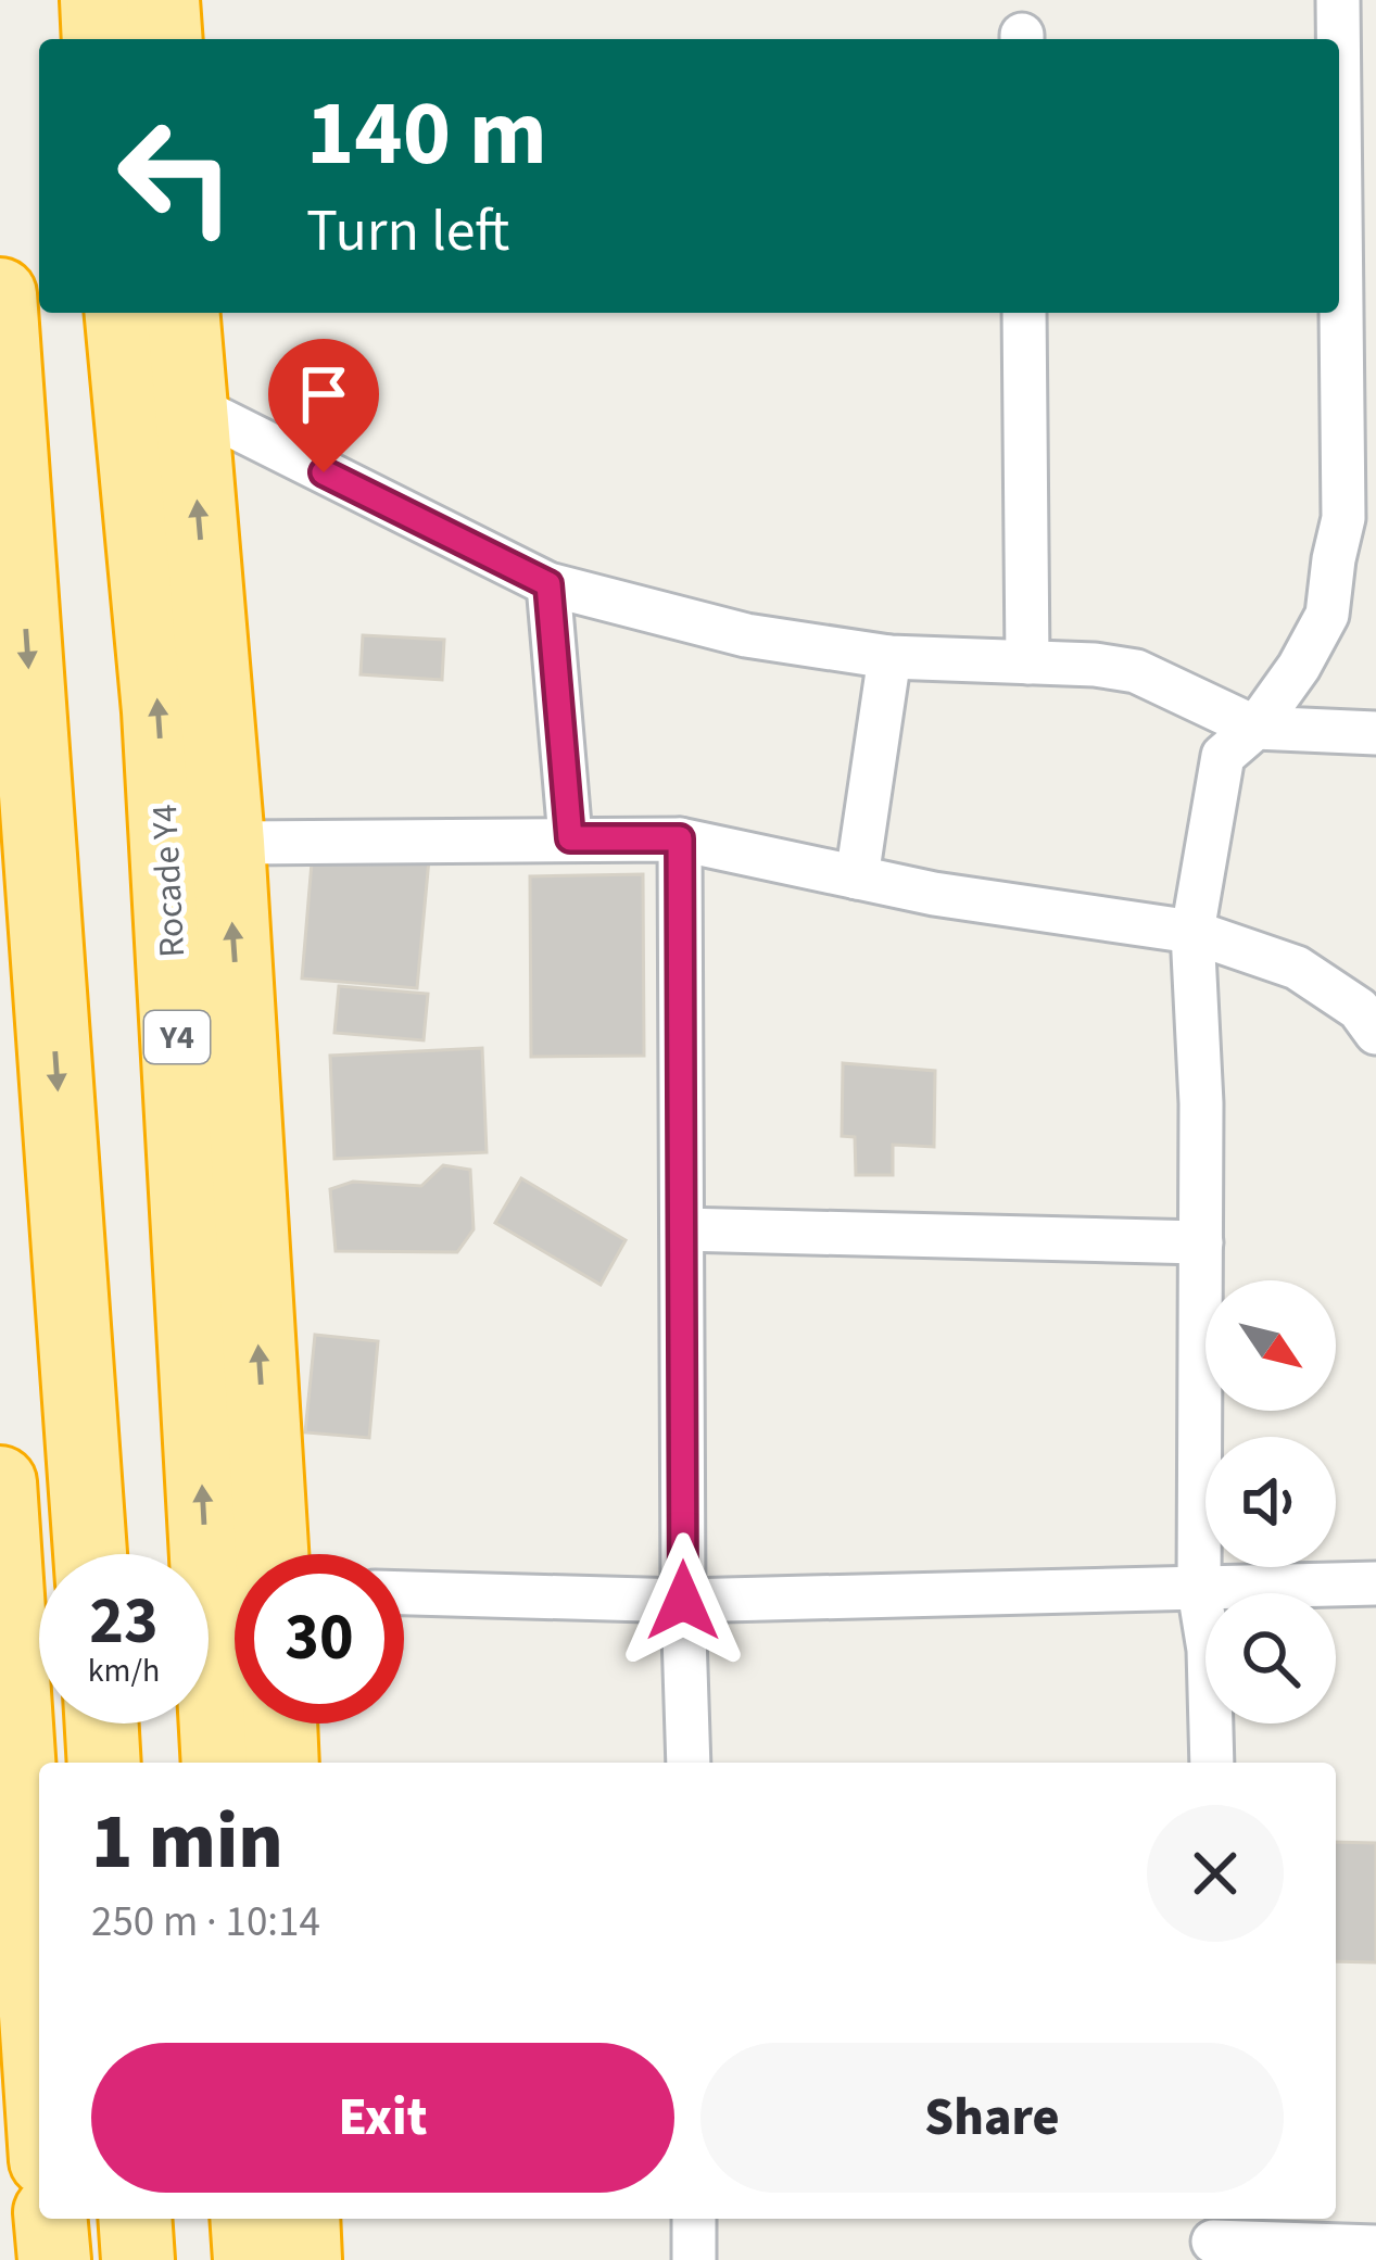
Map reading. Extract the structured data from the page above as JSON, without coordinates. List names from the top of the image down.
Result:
{
  "streets": {
    "highway": ["Rocade Y4", "Y4"]
  },
  "north": "bottom right",
  "page": {
    "turn": ["140 m", "Turn left"],
    "speed": "23 km/h",
    "limit": "30",
    "heading": ["1 min", "250 m · 10:14"],
    "buttons": ["Exit", "Share"]
  }
}
